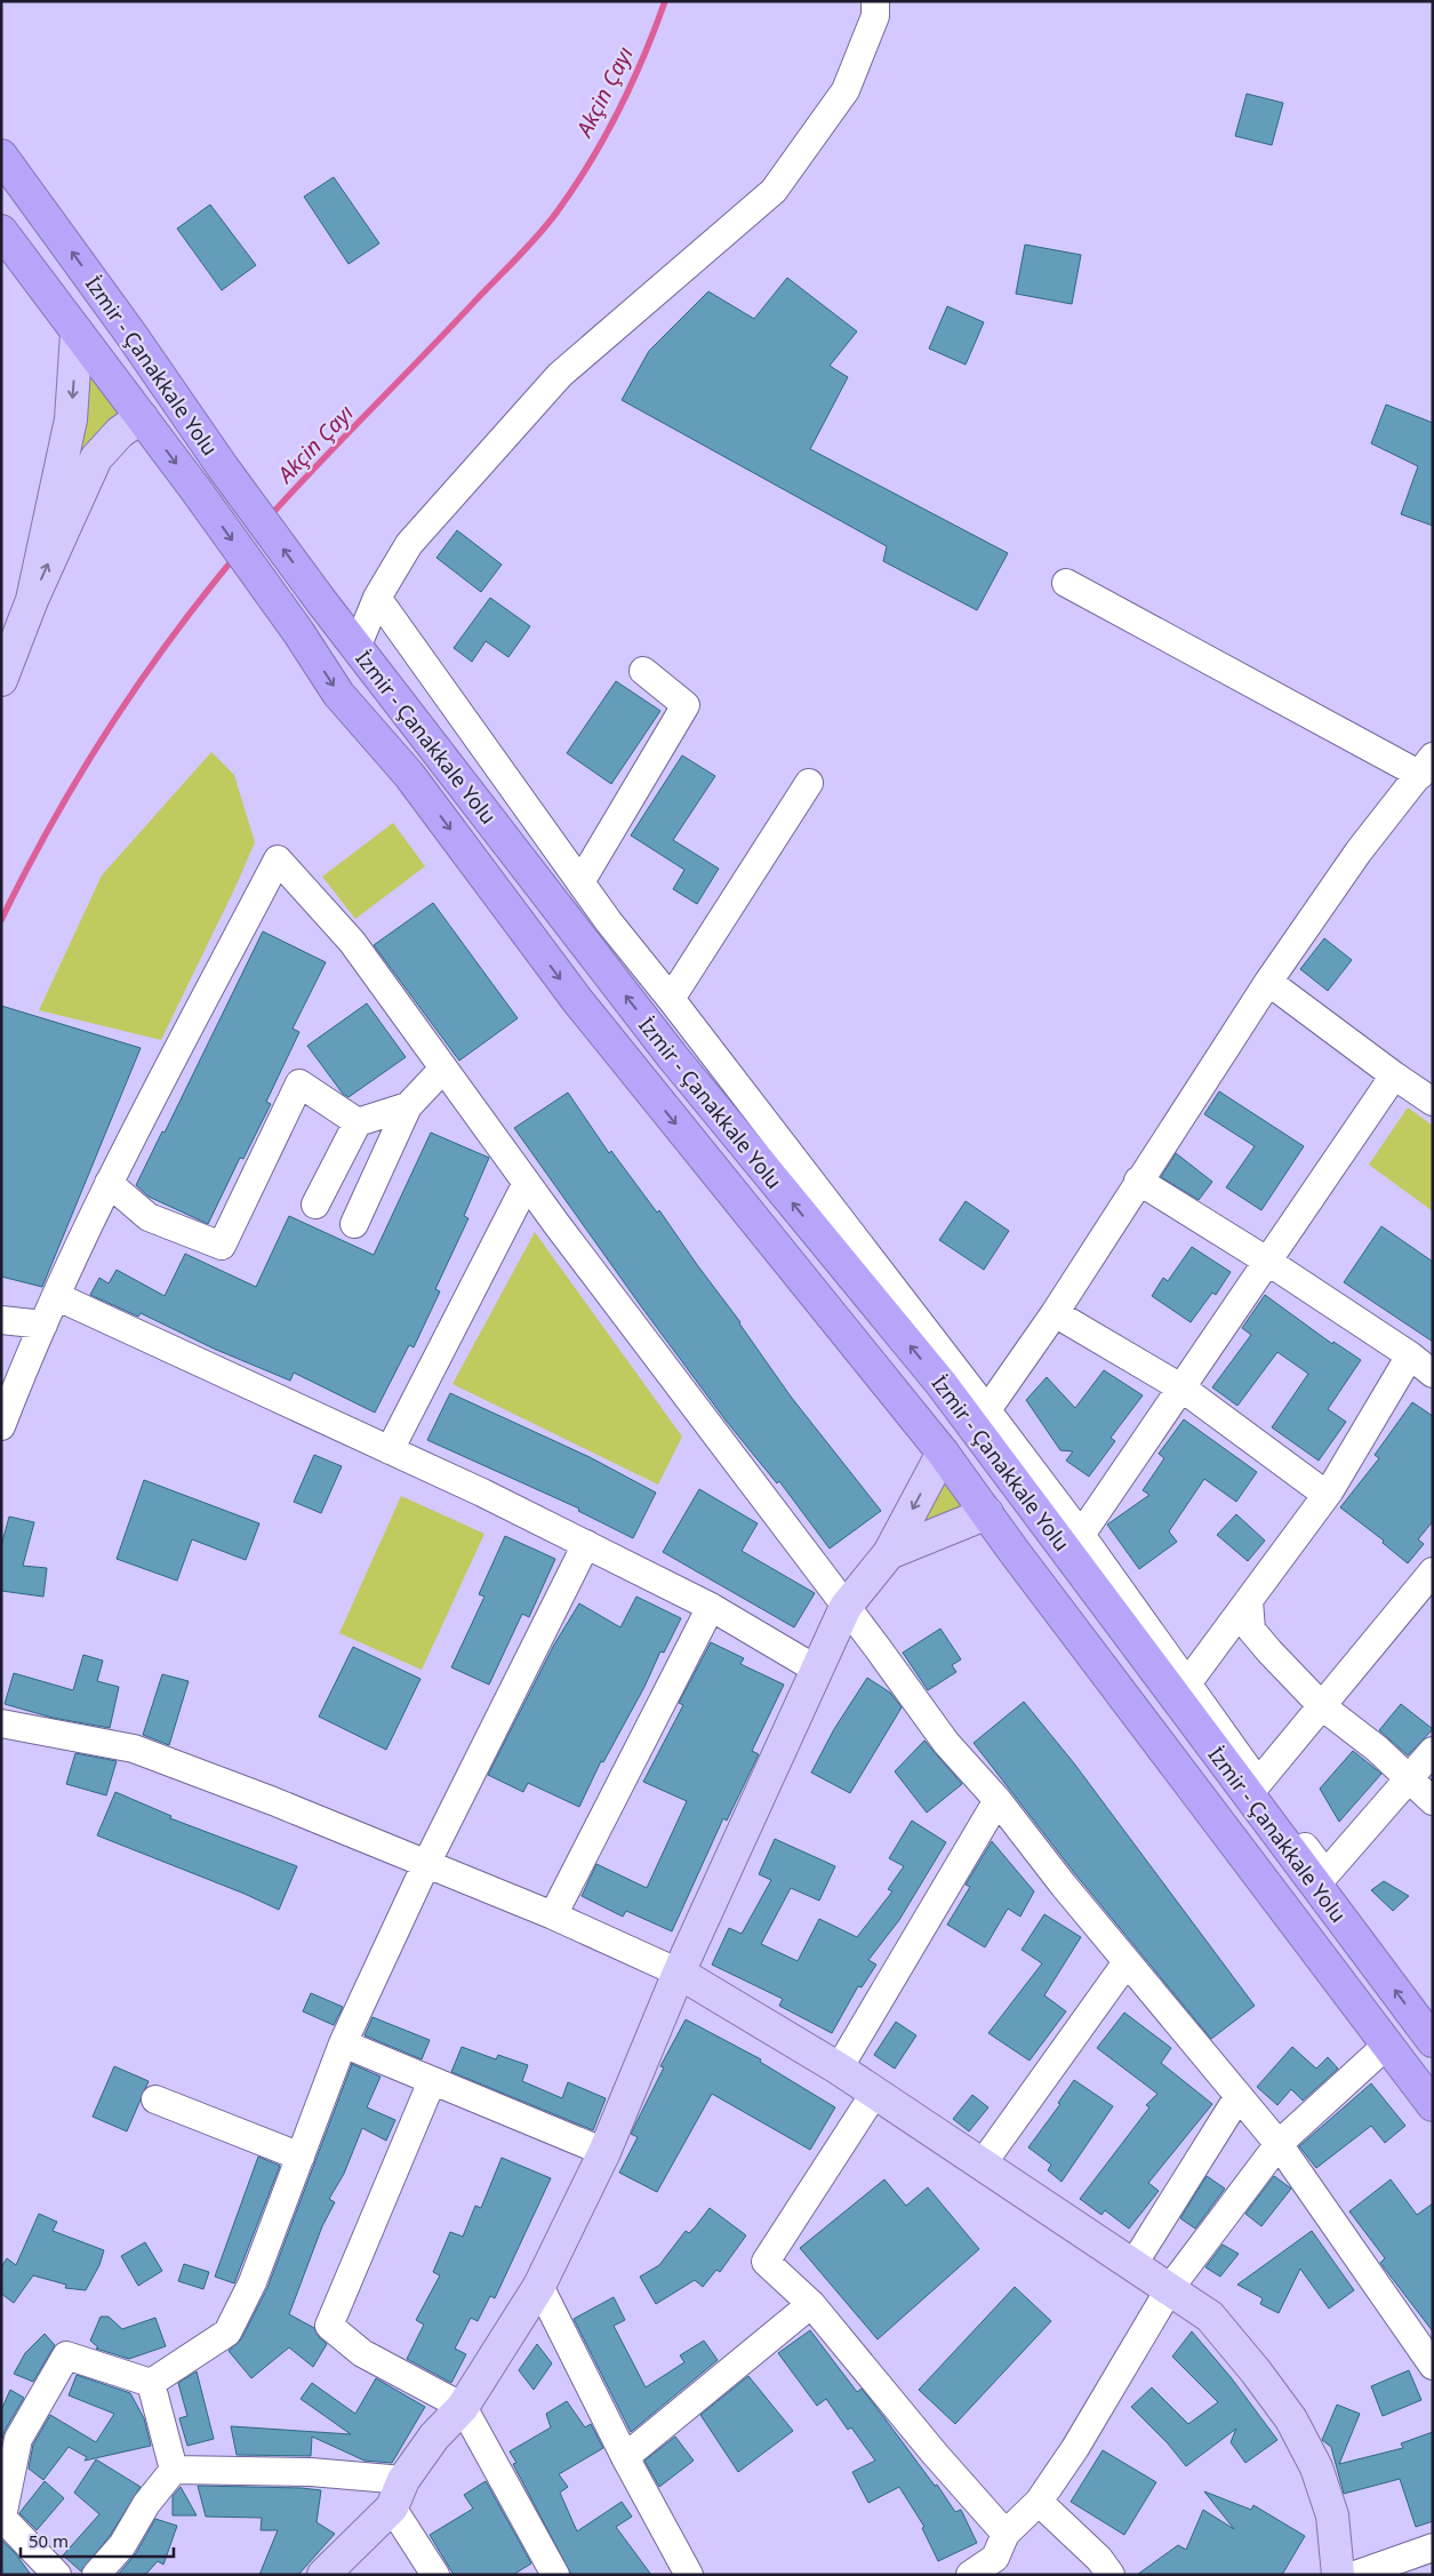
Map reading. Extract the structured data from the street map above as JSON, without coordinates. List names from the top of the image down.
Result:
{
  "streets": {
    "highway": ["İzmir - Çanakkale Yolu"]
  },
  "water": ["Akçin Çayı"],
  "scale_bar": "50 m"
}
